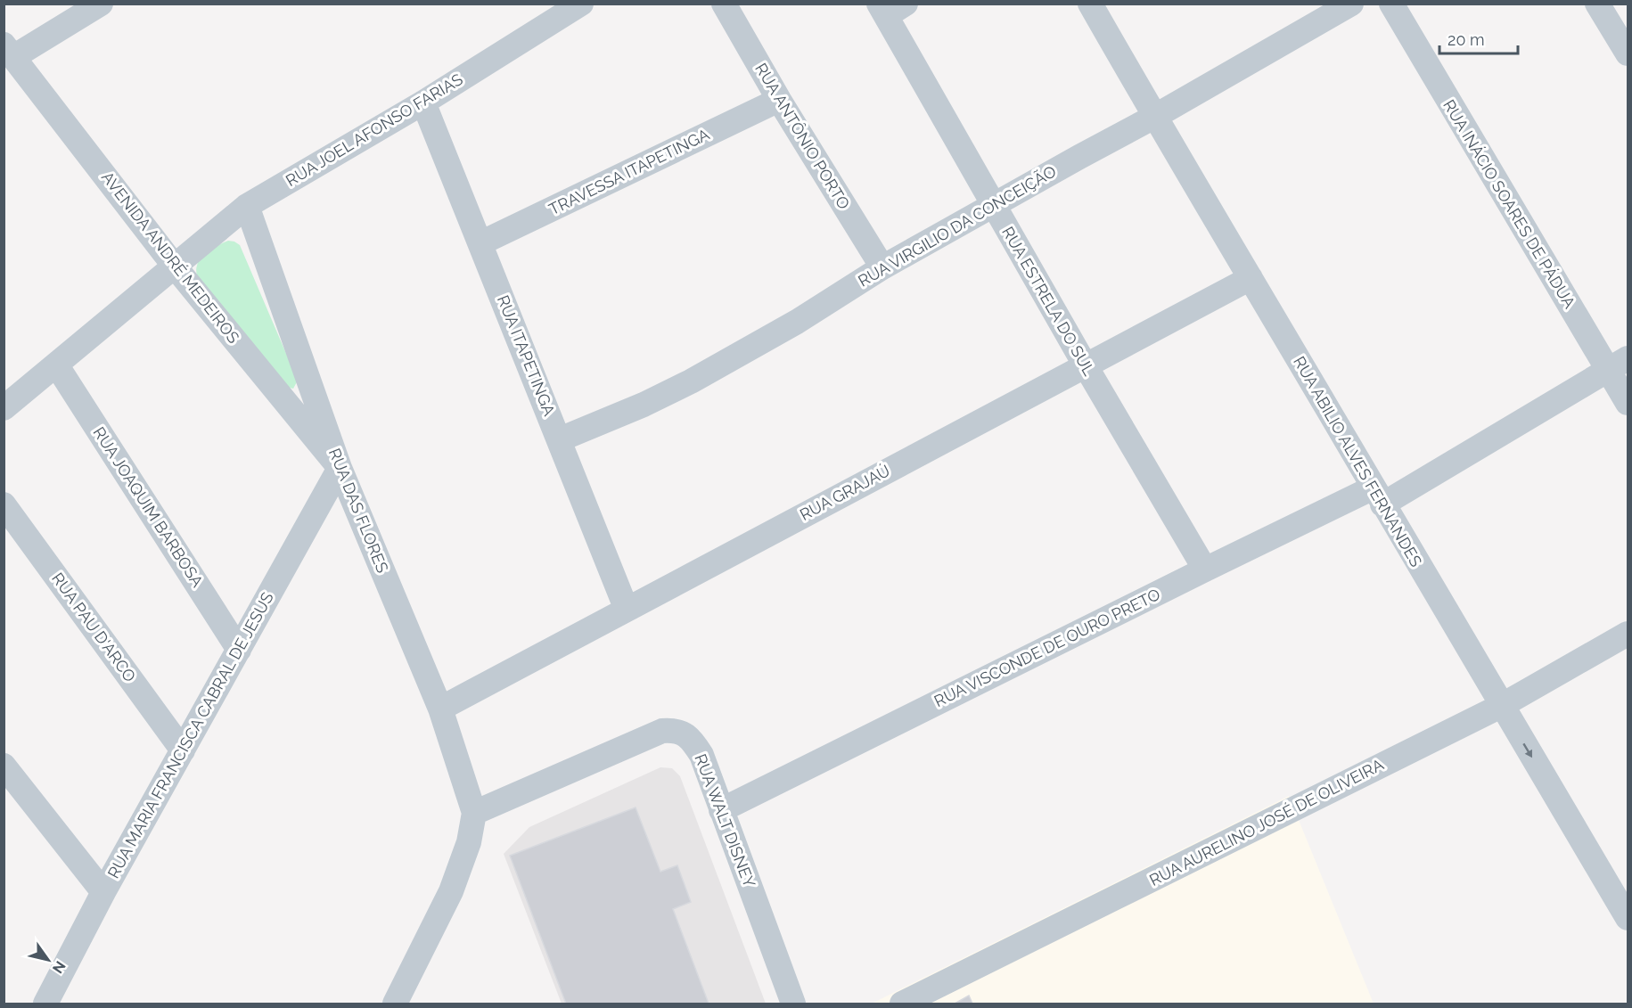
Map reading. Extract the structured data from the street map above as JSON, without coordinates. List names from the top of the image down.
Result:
{
  "streets": {
    "street": [
      "RUA JOEL AFONSO FARIAS",
      "RUA ANTÔNIO PORTO",
      "TRAVESSA ITAPETINGA",
      "RUA INÁCIO SOARES DE PÁDUA",
      "RUA VIRGILIO DA CONCEIÇÃO",
      "AVENIDA ANDRÉ MEDEIROS",
      "RUA ESTRELA DO SUL",
      "RUA ITAPETINGA",
      "RUA ABILIO ALVES FERNANDES",
      "RUA GRAJAÚ",
      "RUA JOAQUIM BARBOSA",
      "RUA DAS FLORES",
      "RUA PAU D'ARCO",
      "RUA VISCONDE DE OURO PRETO",
      "RUA MARIA FRANCISCA CABRAL DE JESUS",
      "RUA WALT DISNEY",
      "RUA AURELINO JOSÉ DE OLIVEIRA"
    ]
  },
  "crossings": [
    ["RUA JOEL AFONSO FARIAS", "AVENIDA ANDRÉ MEDEIROS"],
    ["RUA JOEL AFONSO FARIAS", "RUA ITAPETINGA"],
    ["RUA JOEL AFONSO FARIAS", "RUA JOAQUIM BARBOSA"],
    ["RUA JOEL AFONSO FARIAS", "RUA DAS FLORES"],
    ["RUA ANTÔNIO PORTO", "TRAVESSA ITAPETINGA"],
    ["RUA ANTÔNIO PORTO", "RUA VIRGILIO DA CONCEIÇÃO"],
    ["TRAVESSA ITAPETINGA", "RUA ITAPETINGA"],
    ["RUA INÁCIO SOARES DE PÁDUA", "RUA VISCONDE DE OURO PRETO"],
    ["RUA VIRGILIO DA CONCEIÇÃO", "RUA ESTRELA DO SUL"],
    ["RUA VIRGILIO DA CONCEIÇÃO", "RUA ITAPETINGA"],
    ["RUA VIRGILIO DA CONCEIÇÃO", "RUA ABILIO ALVES FERNANDES"],
    ["AVENIDA ANDRÉ MEDEIROS", "RUA DAS FLORES"],
    ["AVENIDA ANDRÉ MEDEIROS", "RUA MARIA FRANCISCA CABRAL DE JESUS"],
    ["RUA ESTRELA DO SUL", "RUA GRAJAÚ"],
    ["RUA ESTRELA DO SUL", "RUA VISCONDE DE OURO PRETO"],
    ["RUA ITAPETINGA", "RUA GRAJAÚ"],
    ["RUA ABILIO ALVES FERNANDES", "RUA GRAJAÚ"],
    ["RUA ABILIO ALVES FERNANDES", "RUA VISCONDE DE OURO PRETO"],
    ["RUA ABILIO ALVES FERNANDES", "RUA AURELINO JOSÉ DE OLIVEIRA"],
    ["RUA GRAJAÚ", "RUA DAS FLORES"],
    ["RUA JOAQUIM BARBOSA", "RUA MARIA FRANCISCA CABRAL DE JESUS"],
    ["RUA DAS FLORES", "RUA MARIA FRANCISCA CABRAL DE JESUS"],
    ["RUA DAS FLORES", "RUA WALT DISNEY"],
    ["RUA PAU D'ARCO", "RUA MARIA FRANCISCA CABRAL DE JESUS"],
    ["RUA VISCONDE DE OURO PRETO", "RUA WALT DISNEY"]
  ],
  "scale_bar": "20 m",
  "north": "bottom right"
}
